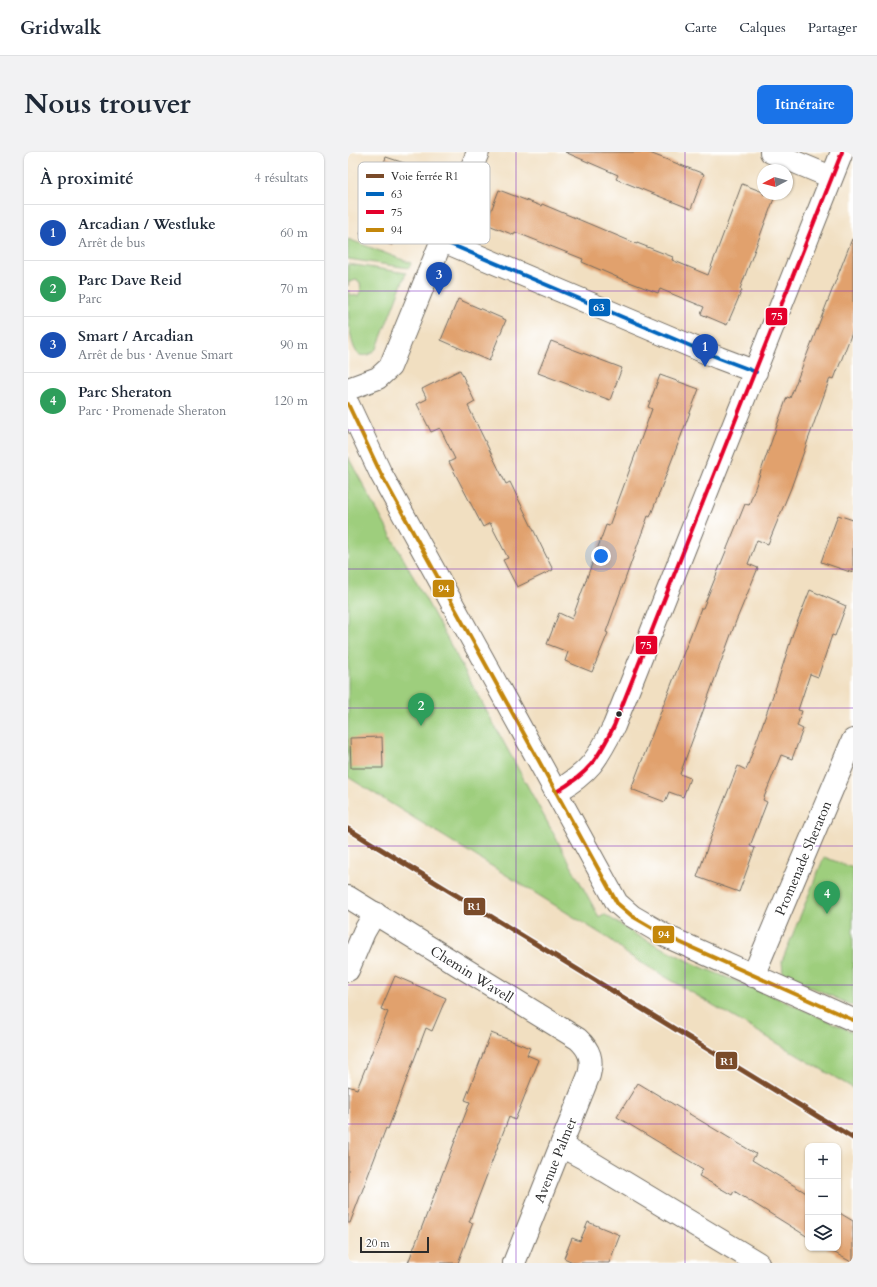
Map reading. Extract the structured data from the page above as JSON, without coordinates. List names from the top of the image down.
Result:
{
  "streets": {
    "street": ["Promenade Sheraton", "Chemin Wavell", "Avenue Palmer"]
  },
  "crossings": [
    ["Chemin Wavell", "Avenue Palmer"]
  ],
  "lines": [
    "transit line 75",
    "transit line 63",
    "transit line 94",
    "rail line R1"
  ],
  "legend": [
    "Voie ferrée R1",
    "63",
    "75",
    "94"
  ],
  "scale_bar": "20 m",
  "north": "left",
  "page": {
    "header": "Gridwalk",
    "nav": ["Carte", "Calques", "Partager"],
    "title": "Nous trouver",
    "buttons": "Itinéraire",
    "heading": ["À proximité", "4 résultats"],
    "list": [
      {
        "mark": "1",
        "name": "Arcadian / Westluke",
        "note": "Arrêt de bus",
        "value": "60 m"
      },
      {
        "mark": "2",
        "name": "Parc Dave Reid",
        "note": "Parc",
        "value": "70 m"
      },
      {
        "mark": "3",
        "name": "Smart / Arcadian",
        "note": "Arrêt de bus · Avenue Smart",
        "value": "90 m"
      },
      {
        "mark": "4",
        "name": "Parc Sheraton",
        "note": "Parc · Promenade Sheraton",
        "value": "120 m"
      }
    ],
    "pins": [
      "3",
      "1",
      "2",
      "4"
    ],
    "map_buttons": ["+", "−"],
    "scale": "20 m"
  }
}
